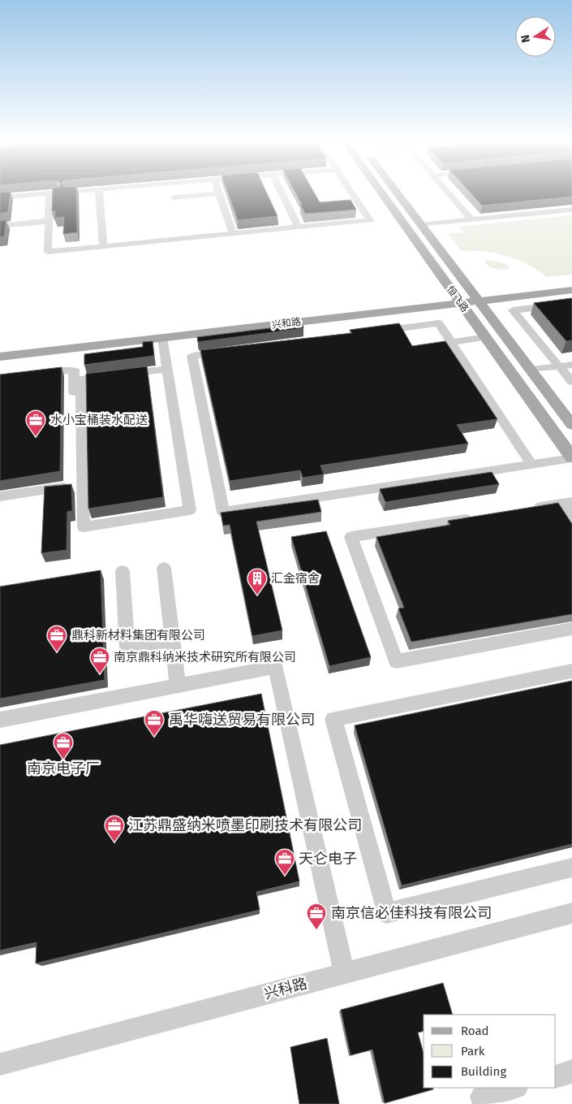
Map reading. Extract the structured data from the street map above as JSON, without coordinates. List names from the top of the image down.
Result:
{
  "streets": {
    "main road": ["恒飞路", "兴和路"],
    "street": ["兴科路"]
  },
  "crossings": [
    ["恒飞路", "兴和路"]
  ],
  "places": {
    "office": [
      "水小宝桶装水配送",
      "鼎科新材料集团有限公司",
      "南京鼎科纳米技术研究所有限公司",
      "禹华嗨送贸易有限公司",
      "南京电子厂",
      "江苏鼎盛纳米喷墨印刷技术有限公司",
      "天仑电子",
      "南京信必佳科技有限公司"
    ],
    "building": ["汇金宿舍"]
  },
  "legend": ["Road", "Park", "Building"],
  "north": "left"
}
